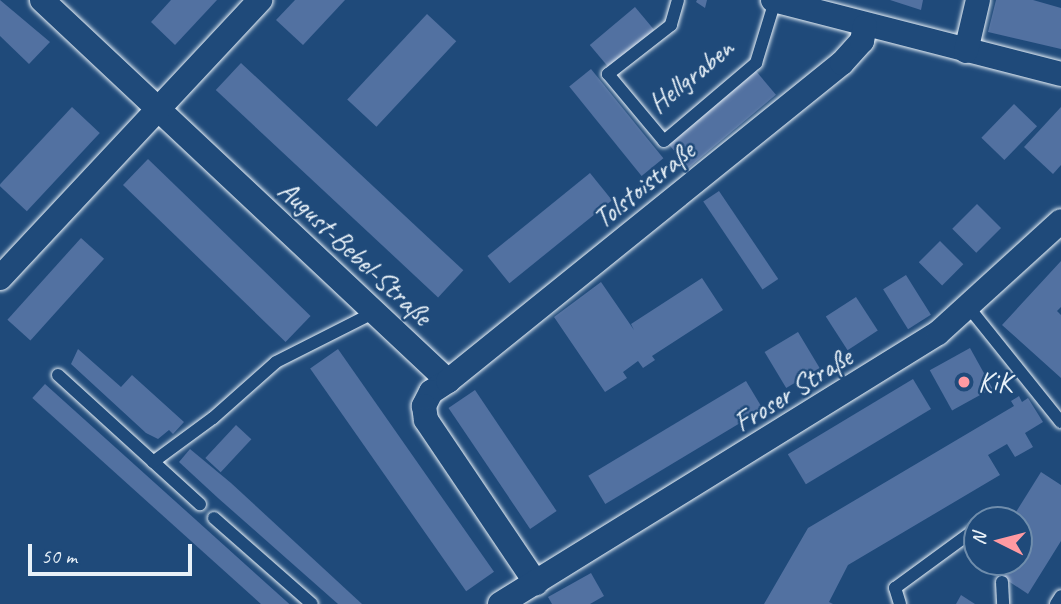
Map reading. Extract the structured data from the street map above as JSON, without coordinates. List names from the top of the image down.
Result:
{
  "streets": {
    "street": [
      "Hellgraben",
      "Tolstoistraße",
      "August-Bebel-Straße",
      "Froser Straße"
    ]
  },
  "crossings": [
    ["Hellgraben", "Tolstoistraße"],
    ["Tolstoistraße", "August-Bebel-Straße"]
  ],
  "places": ["KiK"],
  "scale_bar": "50 m",
  "north": "left"
}
